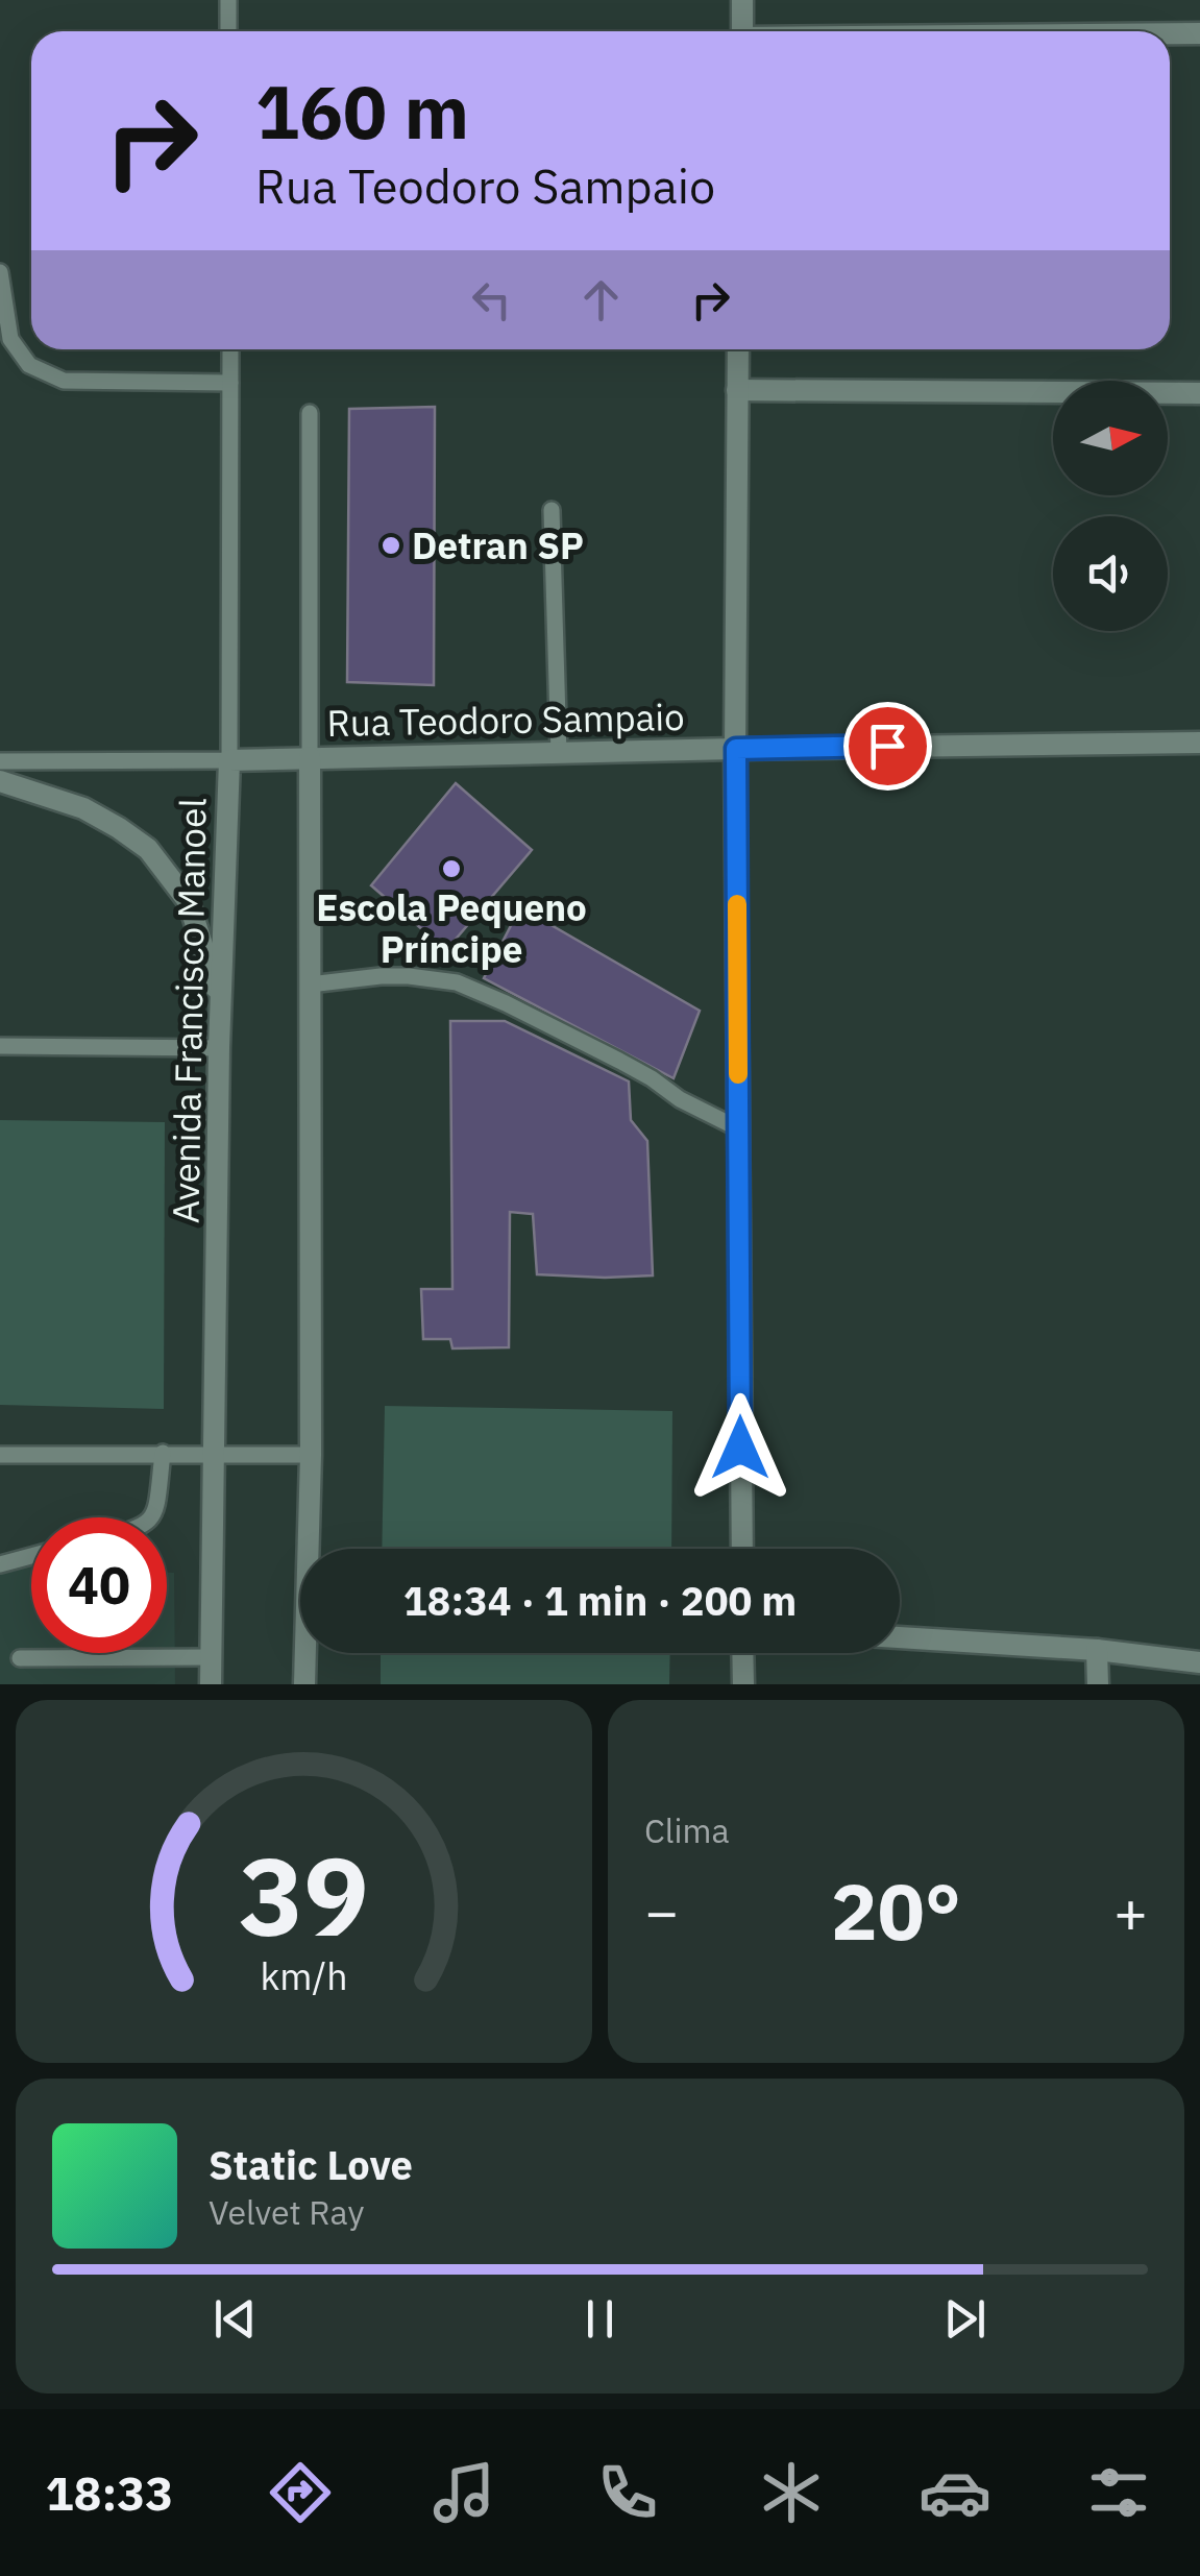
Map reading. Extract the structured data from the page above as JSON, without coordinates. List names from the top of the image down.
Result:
{
  "streets": {
    "street": ["Rua Teodoro Sampaio", "Avenida Francisco Manoel"]
  },
  "crossings": [
    ["Rua Teodoro Sampaio", "Avenida Francisco Manoel"]
  ],
  "places": ["Detran SP", "Escola Pequeno Príncipe"],
  "north": "right",
  "page": {
    "turn": ["160 m", "Rua Teodoro Sampaio"],
    "limit": "40",
    "trip": "18:34 · 1 min · 200 m",
    "tile": "Clima",
    "heat": ["−", "20°", "+"],
    "song": ["Static Love", "Velvet Ray"],
    "tabs": "18:33",
    "gauge": ["39", "km/h"]
  }
}
